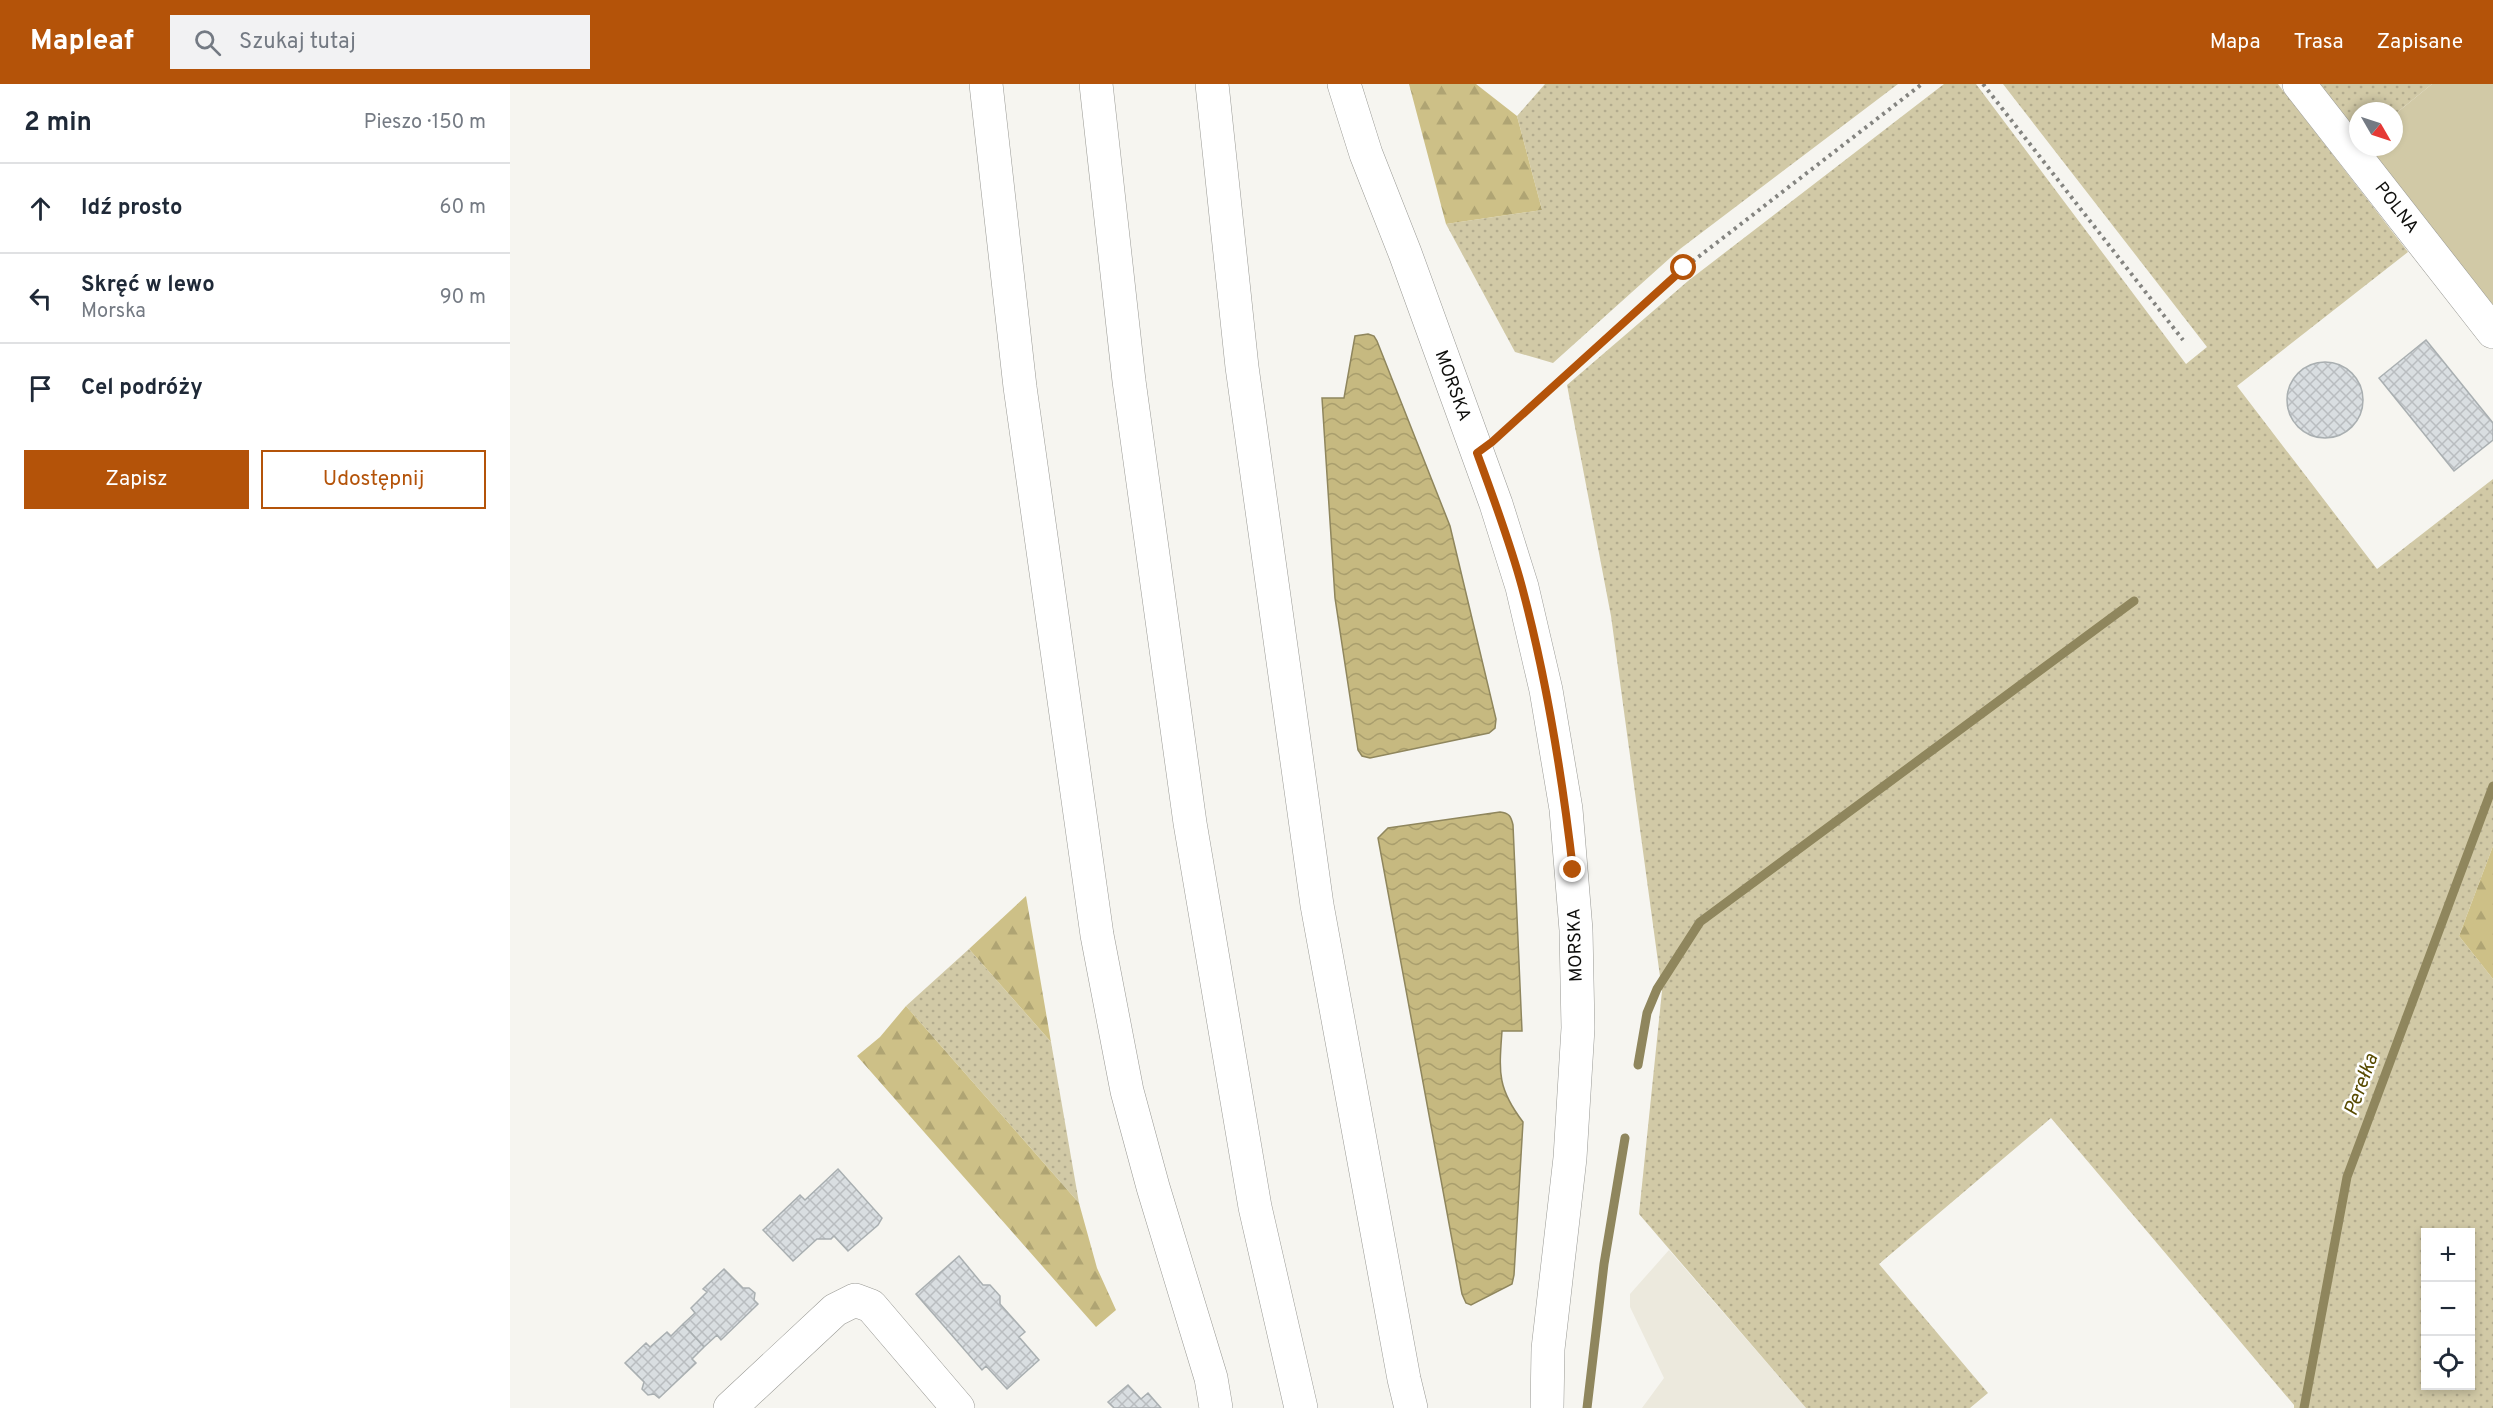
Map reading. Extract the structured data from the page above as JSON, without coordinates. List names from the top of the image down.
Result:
{
  "streets": {
    "main road": ["POLNA", "MORSKA"]
  },
  "water": ["Perełka"],
  "north": "bottom right",
  "page": {
    "header": "Mapleaf",
    "search": "Szukaj tutaj",
    "nav": ["Mapa", "Trasa", "Zapisane"],
    "heading": ["2 min", "Pieszo · 150 m"],
    "list": [
      ["Idź prosto", "60 m"],
      ["Skręć w lewo", "Morska", "90 m"],
      "Cel podróży"
    ],
    "buttons": ["Zapisz", "Udostępnij"],
    "map_buttons": ["+", "−"]
  }
}
